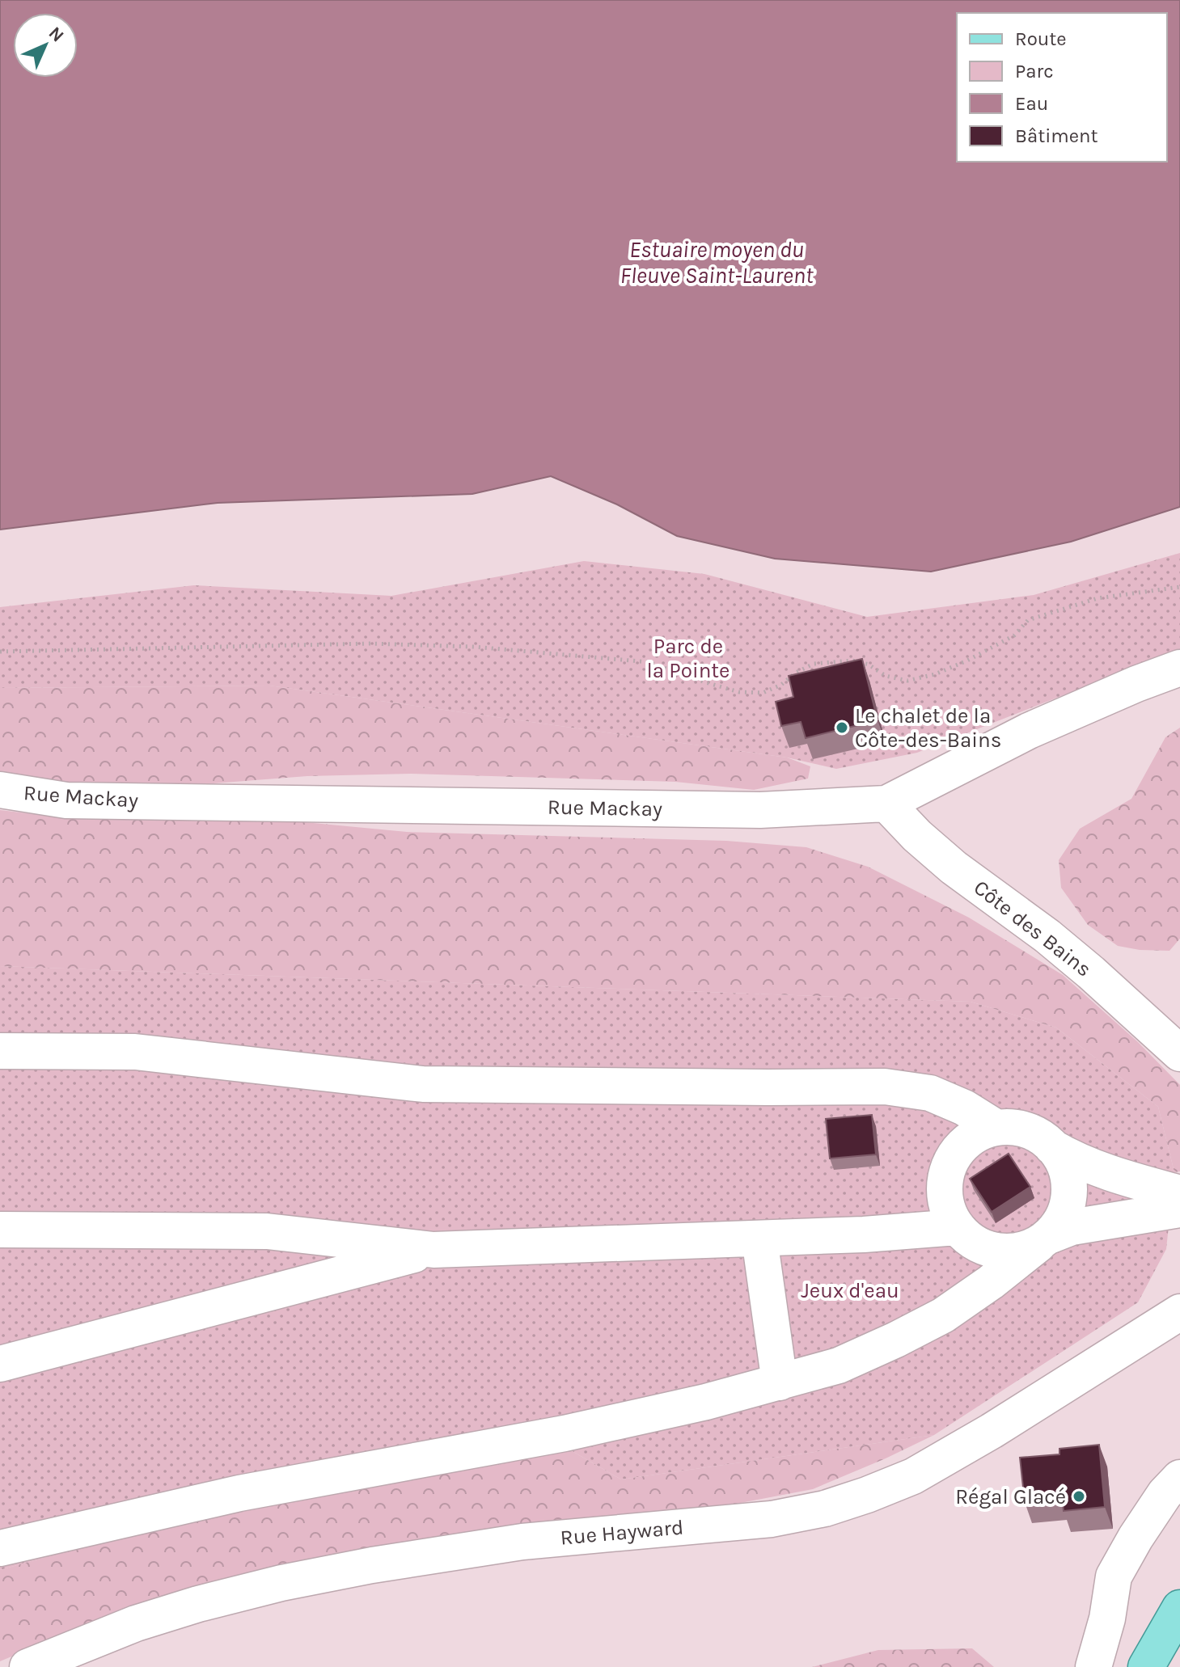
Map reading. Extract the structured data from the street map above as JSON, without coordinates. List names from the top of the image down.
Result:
{
  "streets": {
    "street": ["Rue Mackay", "Côte des Bains", "Rue Hayward"]
  },
  "crossings": [
    ["Rue Mackay", "Côte des Bains"]
  ],
  "water": ["Estuaire moyen du Fleuve Saint-Laurent"],
  "parks": ["Parc de la Pointe", "Jeux d'eau"],
  "places": ["Le chalet de la Côte-des-Bains", "Régal Glacé"],
  "legend": [
    "Route",
    "Parc",
    "Eau",
    "Bâtiment"
  ],
  "north": "top right"
}
